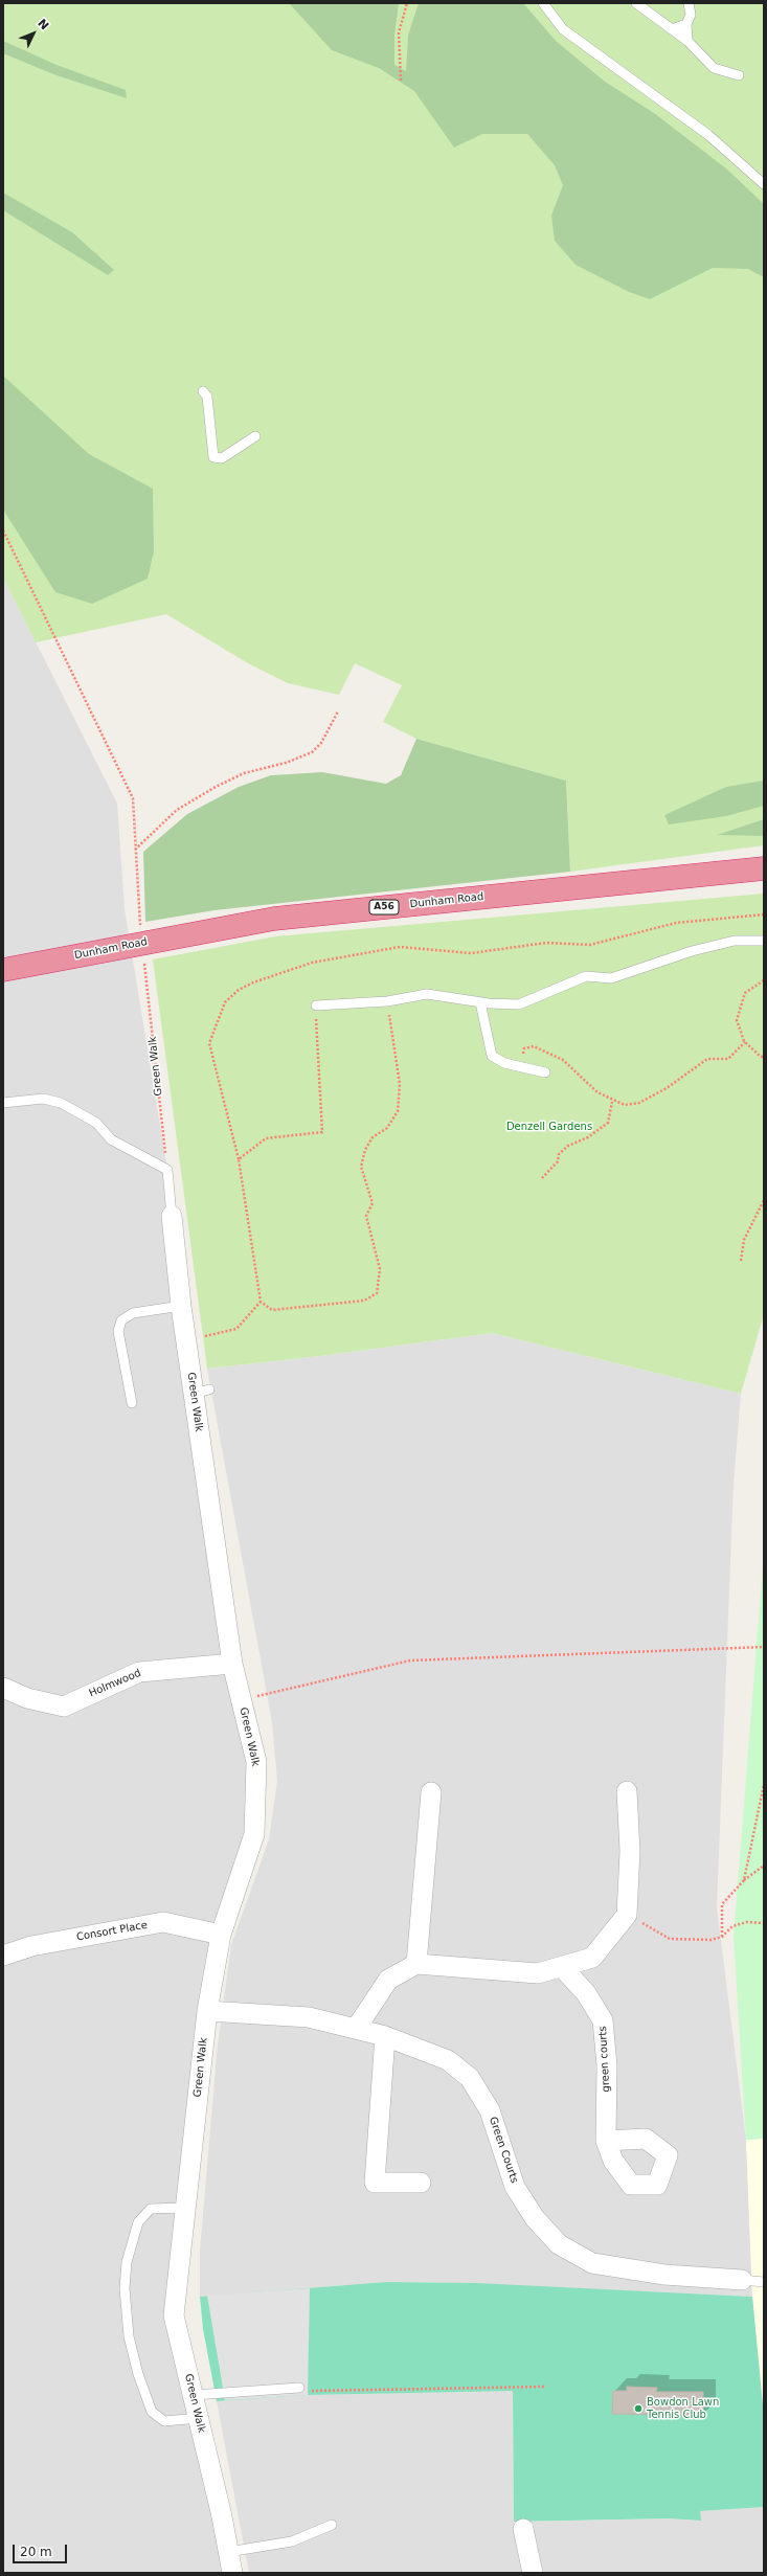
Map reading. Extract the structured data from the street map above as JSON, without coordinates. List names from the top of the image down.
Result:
{
  "streets": {
    "highway": ["Dunham Road", "A56"],
    "street": [
      "Green Walk",
      "Holmwood",
      "Consort Place",
      "green courts",
      "Green Courts"
    ]
  },
  "crossings": [
    ["Dunham Road", "Green Walk"],
    ["Green Walk", "Holmwood"],
    ["Green Walk", "Consort Place"],
    ["Green Walk", "Green Courts"]
  ],
  "parks": ["Denzell Gardens"],
  "places": ["Bowdon Lawn Tennis Club"],
  "scale_bar": "20 m",
  "north": "top right"
}
